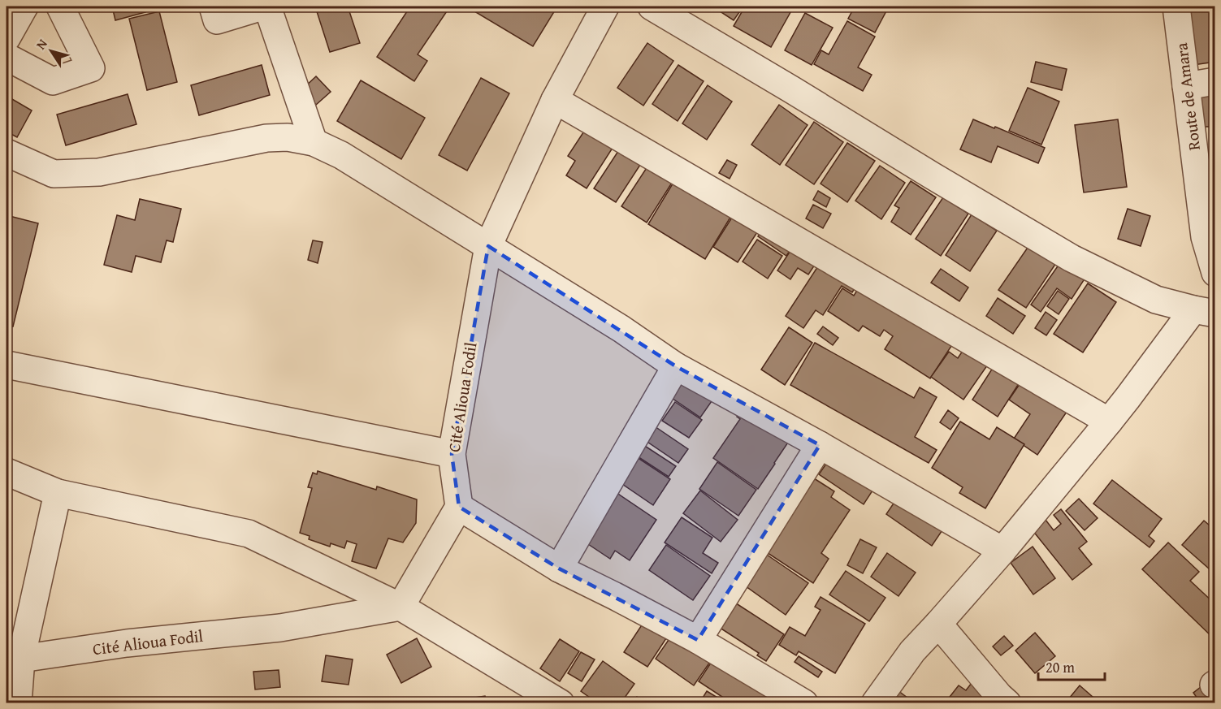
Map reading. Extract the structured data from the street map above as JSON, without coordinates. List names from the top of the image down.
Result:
{
  "streets": {
    "street": ["Route de Amara", "Cité Alioua Fodil"]
  },
  "scale_bar": "20 m",
  "north": "top left"
}
